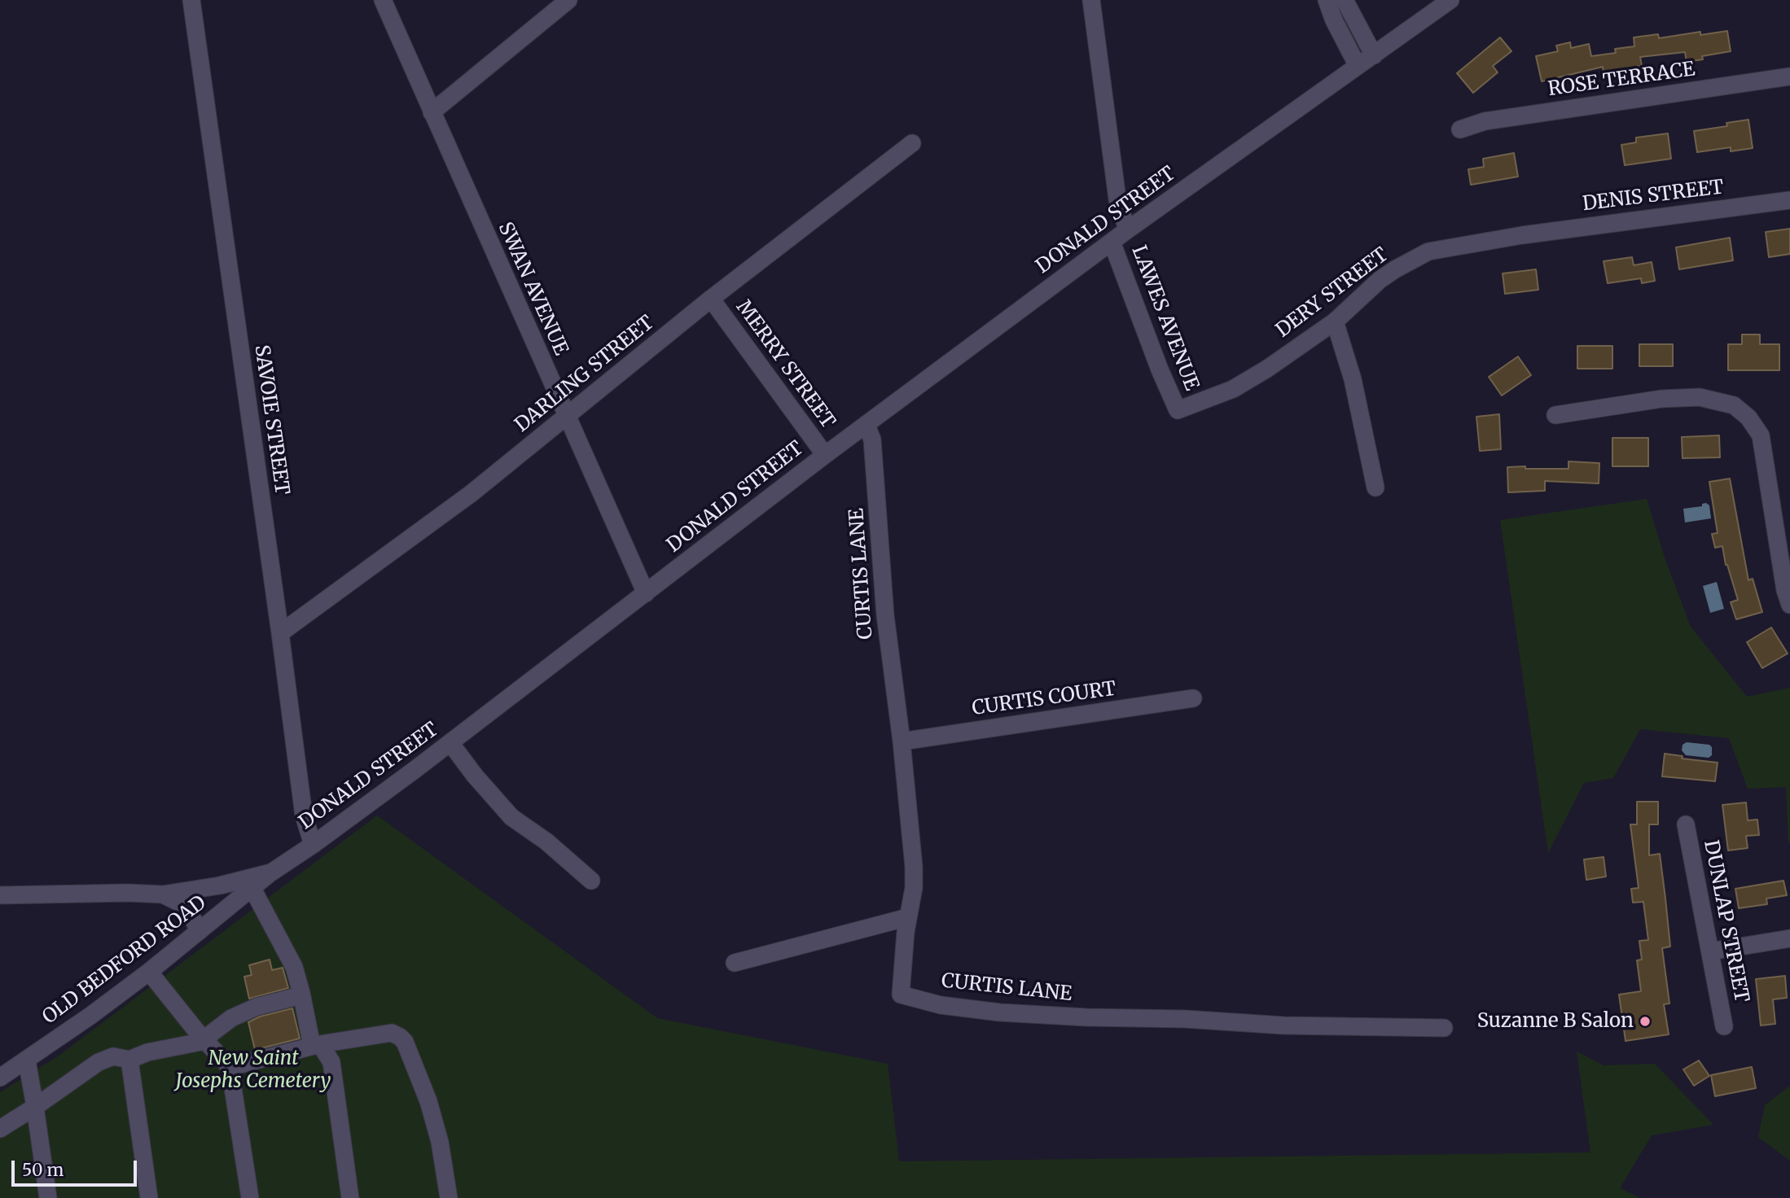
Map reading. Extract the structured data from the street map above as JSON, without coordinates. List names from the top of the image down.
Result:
{
  "streets": {
    "street": [
      "ROSE TERRACE",
      "DENIS STREET",
      "DONALD STREET",
      "SWAN AVENUE",
      "DERY STREET",
      "LAWES AVENUE",
      "MERRY STREET",
      "DARLING STREET",
      "SAVOIE STREET",
      "CURTIS LANE",
      "CURTIS COURT",
      "DUNLAP STREET",
      "OLD BEDFORD ROAD"
    ]
  },
  "crossings": [
    ["DENIS STREET", "DERY STREET"],
    ["DONALD STREET", "SWAN AVENUE"],
    ["DONALD STREET", "LAWES AVENUE"],
    ["DONALD STREET", "MERRY STREET"],
    ["DONALD STREET", "SAVOIE STREET"],
    ["DONALD STREET", "CURTIS LANE"],
    ["DONALD STREET", "OLD BEDFORD ROAD"],
    ["SWAN AVENUE", "DARLING STREET"],
    ["DERY STREET", "LAWES AVENUE"],
    ["MERRY STREET", "DARLING STREET"],
    ["DARLING STREET", "SAVOIE STREET"],
    ["CURTIS LANE", "CURTIS COURT"]
  ],
  "parks": ["New Saint Josephs Cemetery"],
  "places": ["Suzanne B Salon"],
  "scale_bar": "50 m"
}
